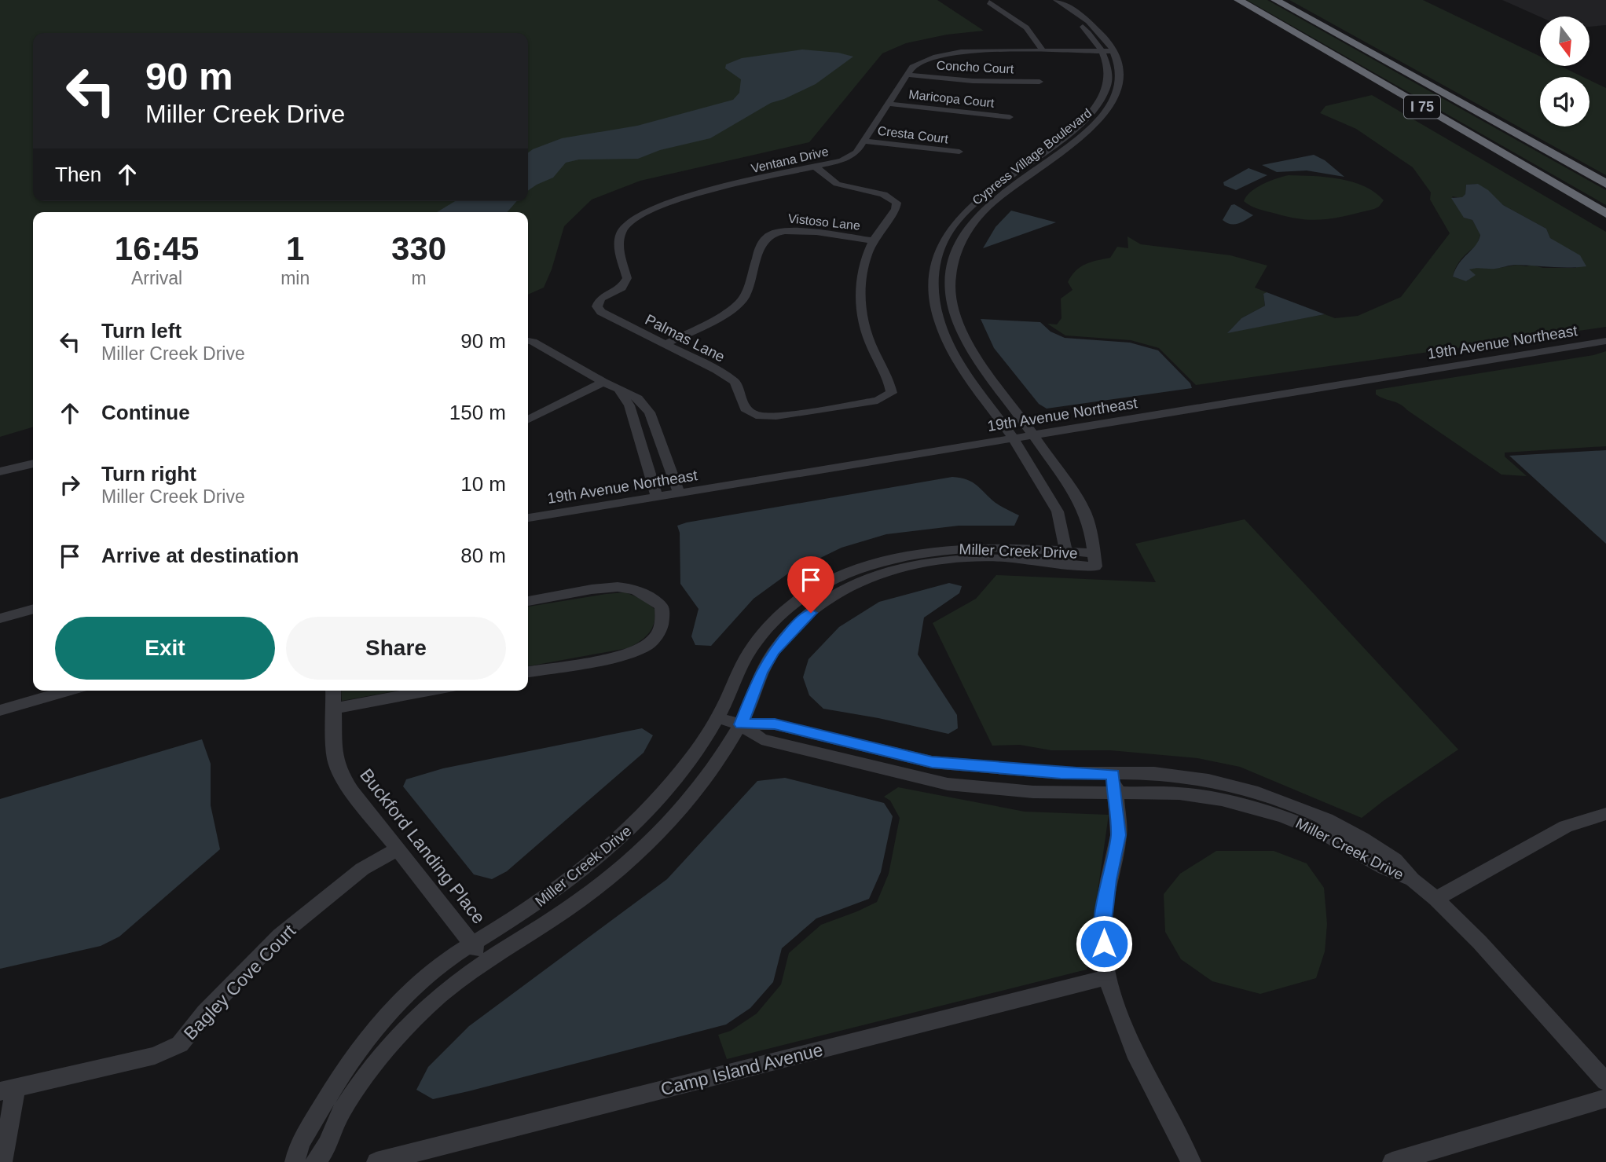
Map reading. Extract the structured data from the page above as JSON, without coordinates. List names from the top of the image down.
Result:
{
  "streets": {
    "highway": ["I 75"],
    "street": [
      "Concho Court",
      "Maricopa Court",
      "Cresta Court",
      "Cypress Village Boulevard",
      "Ventana Drive",
      "Vistoso Lane",
      "Palmas Lane",
      "19th Avenue Northeast",
      "Miller Creek Drive",
      "Buckford Landing Place",
      "Bagley Cove Court",
      "Camp Island Avenue"
    ]
  },
  "crossings": [
    ["Concho Court", "Ventana Drive"],
    ["Maricopa Court", "Ventana Drive"],
    ["Cresta Court", "Ventana Drive"],
    ["Cypress Village Boulevard", "Ventana Drive"],
    ["Cypress Village Boulevard", "19th Avenue Northeast"],
    ["Cypress Village Boulevard", "Miller Creek Drive"],
    ["Ventana Drive", "Palmas Lane"],
    ["Vistoso Lane", "Palmas Lane"],
    ["Miller Creek Drive", "Buckford Landing Place"],
    ["Buckford Landing Place", "Bagley Cove Court"]
  ],
  "north": "bottom",
  "page": {
    "turn": ["90 m", "Miller Creek Drive"],
    "then": "Then",
    "eta": [
      "16:45",
      "Arrival",
      "1",
      "min",
      "330",
      "m"
    ],
    "list": [
      {
        "name": "Turn left",
        "note": "Miller Creek Drive",
        "value": "90 m"
      },
      {
        "name": "Continue",
        "value": "150 m"
      },
      {
        "name": "Turn right",
        "note": "Miller Creek Drive",
        "value": "10 m"
      },
      {
        "name": "Arrive at destination",
        "value": "80 m"
      }
    ],
    "buttons": ["Exit", "Share"]
  }
}
